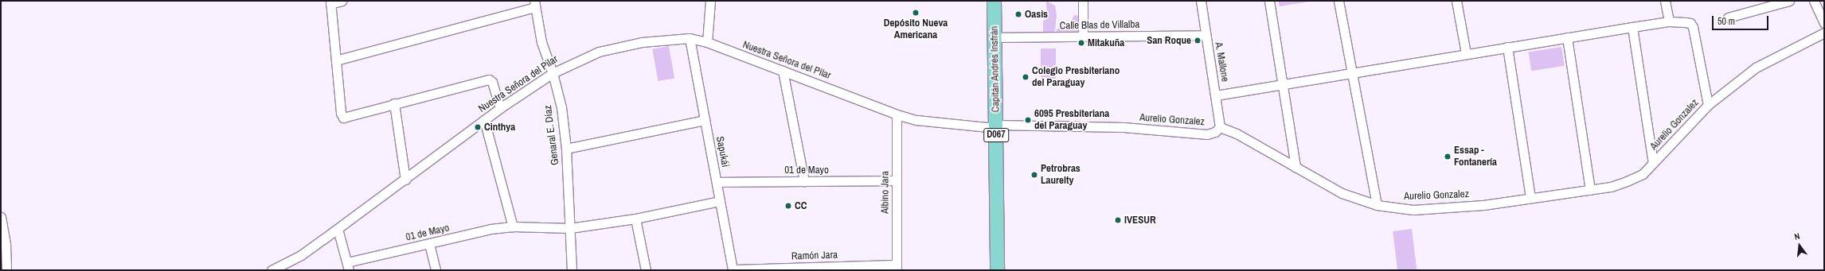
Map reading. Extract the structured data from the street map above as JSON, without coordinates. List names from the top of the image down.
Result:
{
  "streets": {
    "main road": ["Capitán Andrés Insfrán", "D067"],
    "street": [
      "Calle Blas de Villalba",
      "Nuestra Señora del Pilar",
      "A. Mallone",
      "Aurelio Gonzalez",
      "Genaral E. Díaz",
      "Sapukái",
      "01 de Mayo",
      "Albino Jara",
      "Ramón Jara"
    ]
  },
  "crossings": [
    ["Calle Blas de Villalba", "A. Mallone"],
    ["Calle Blas de Villalba", "Capitán Andrés Insfrán"],
    ["Nuestra Señora del Pilar", "Capitán Andrés Insfrán"],
    ["Nuestra Señora del Pilar", "Aurelio Gonzalez"],
    ["Nuestra Señora del Pilar", "Genaral E. Díaz"],
    ["Nuestra Señora del Pilar", "Sapukái"],
    ["Nuestra Señora del Pilar", "Albino Jara"],
    ["A. Mallone", "Aurelio Gonzalez"],
    ["Capitán Andrés Insfrán", "Aurelio Gonzalez"],
    ["Genaral E. Díaz", "01 de Mayo"],
    ["Sapukái", "01 de Mayo"],
    ["Sapukái", "Ramón Jara"],
    ["01 de Mayo", "Albino Jara"],
    ["Albino Jara", "Ramón Jara"]
  ],
  "places": [
    "Depósito Nueva Americana",
    "Oasis",
    "San Roque",
    "Mitakuña",
    "Colegio Presbiteriano del Paraguay",
    "6095 Presbiteriana del Paraguay",
    "Cinthya",
    "Essap - Fontanería",
    "Petrobras Laurelty",
    "CC",
    "IVESUR"
  ],
  "scale_bar": "50 m",
  "north": "top"
}
